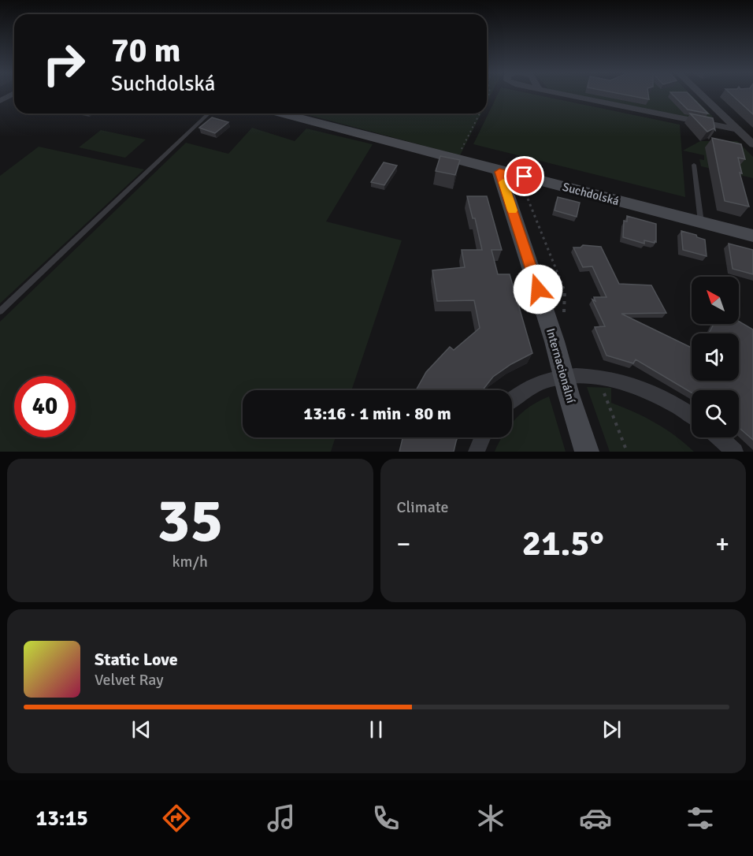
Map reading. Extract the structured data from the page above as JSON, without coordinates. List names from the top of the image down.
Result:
{
  "streets": {
    "street": ["Suchdolská", "Internacionální"]
  },
  "crossings": [
    ["Suchdolská", "Internacionální"]
  ],
  "north": "top left",
  "page": {
    "turn": ["70 m", "Suchdolská"],
    "limit": "40",
    "trip": "13:16 · 1 min · 80 m",
    "tile": [
      ["35", "km/h"],
      "Climate"
    ],
    "heat": ["−", "21.5°", "+"],
    "song": ["Static Love", "Velvet Ray"],
    "tabs": "13:15"
  }
}
